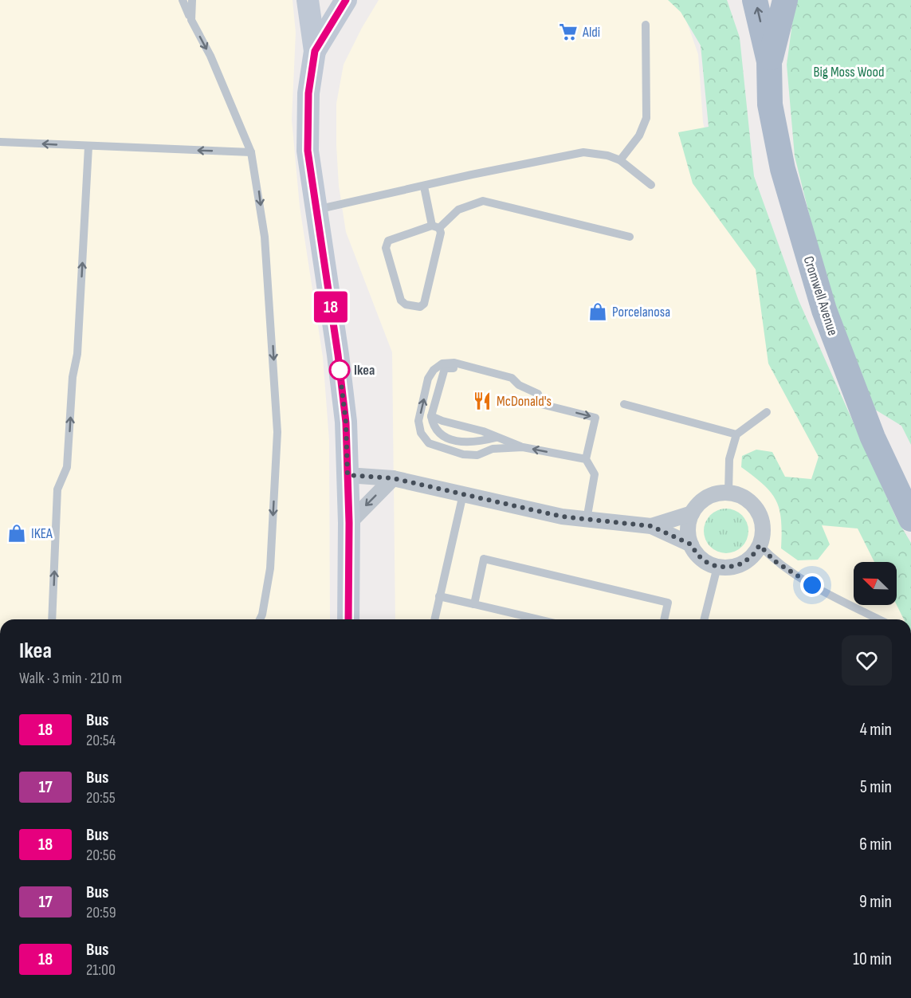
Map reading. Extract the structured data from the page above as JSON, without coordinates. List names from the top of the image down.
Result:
{
  "streets": {
    "main road": ["Cromwell Avenue"]
  },
  "parks": ["Big Moss Wood"],
  "places": {
    "supermarket": ["Aldi"],
    "shop": ["Porcelanosa", "IKEA"],
    "other": ["Ikea"],
    "restaurant": ["McDonald's"]
  },
  "lines": ["bus line 18"],
  "north": "top left",
  "page": {
    "on_map": "18",
    "heading": ["Ikea", "Walk · 3 min · 210 m"],
    "list": [
      {
        "mark": "18",
        "name": "Bus",
        "note": "20:54",
        "value": "4 min"
      },
      {
        "mark": "17",
        "name": "Bus",
        "note": "20:55",
        "value": "5 min"
      },
      {
        "mark": "18",
        "name": "Bus",
        "note": "20:56",
        "value": "6 min"
      },
      {
        "mark": "17",
        "name": "Bus",
        "note": "20:59",
        "value": "9 min"
      },
      {
        "mark": "18",
        "name": "Bus",
        "note": "21:00",
        "value": "10 min"
      }
    ]
  }
}
